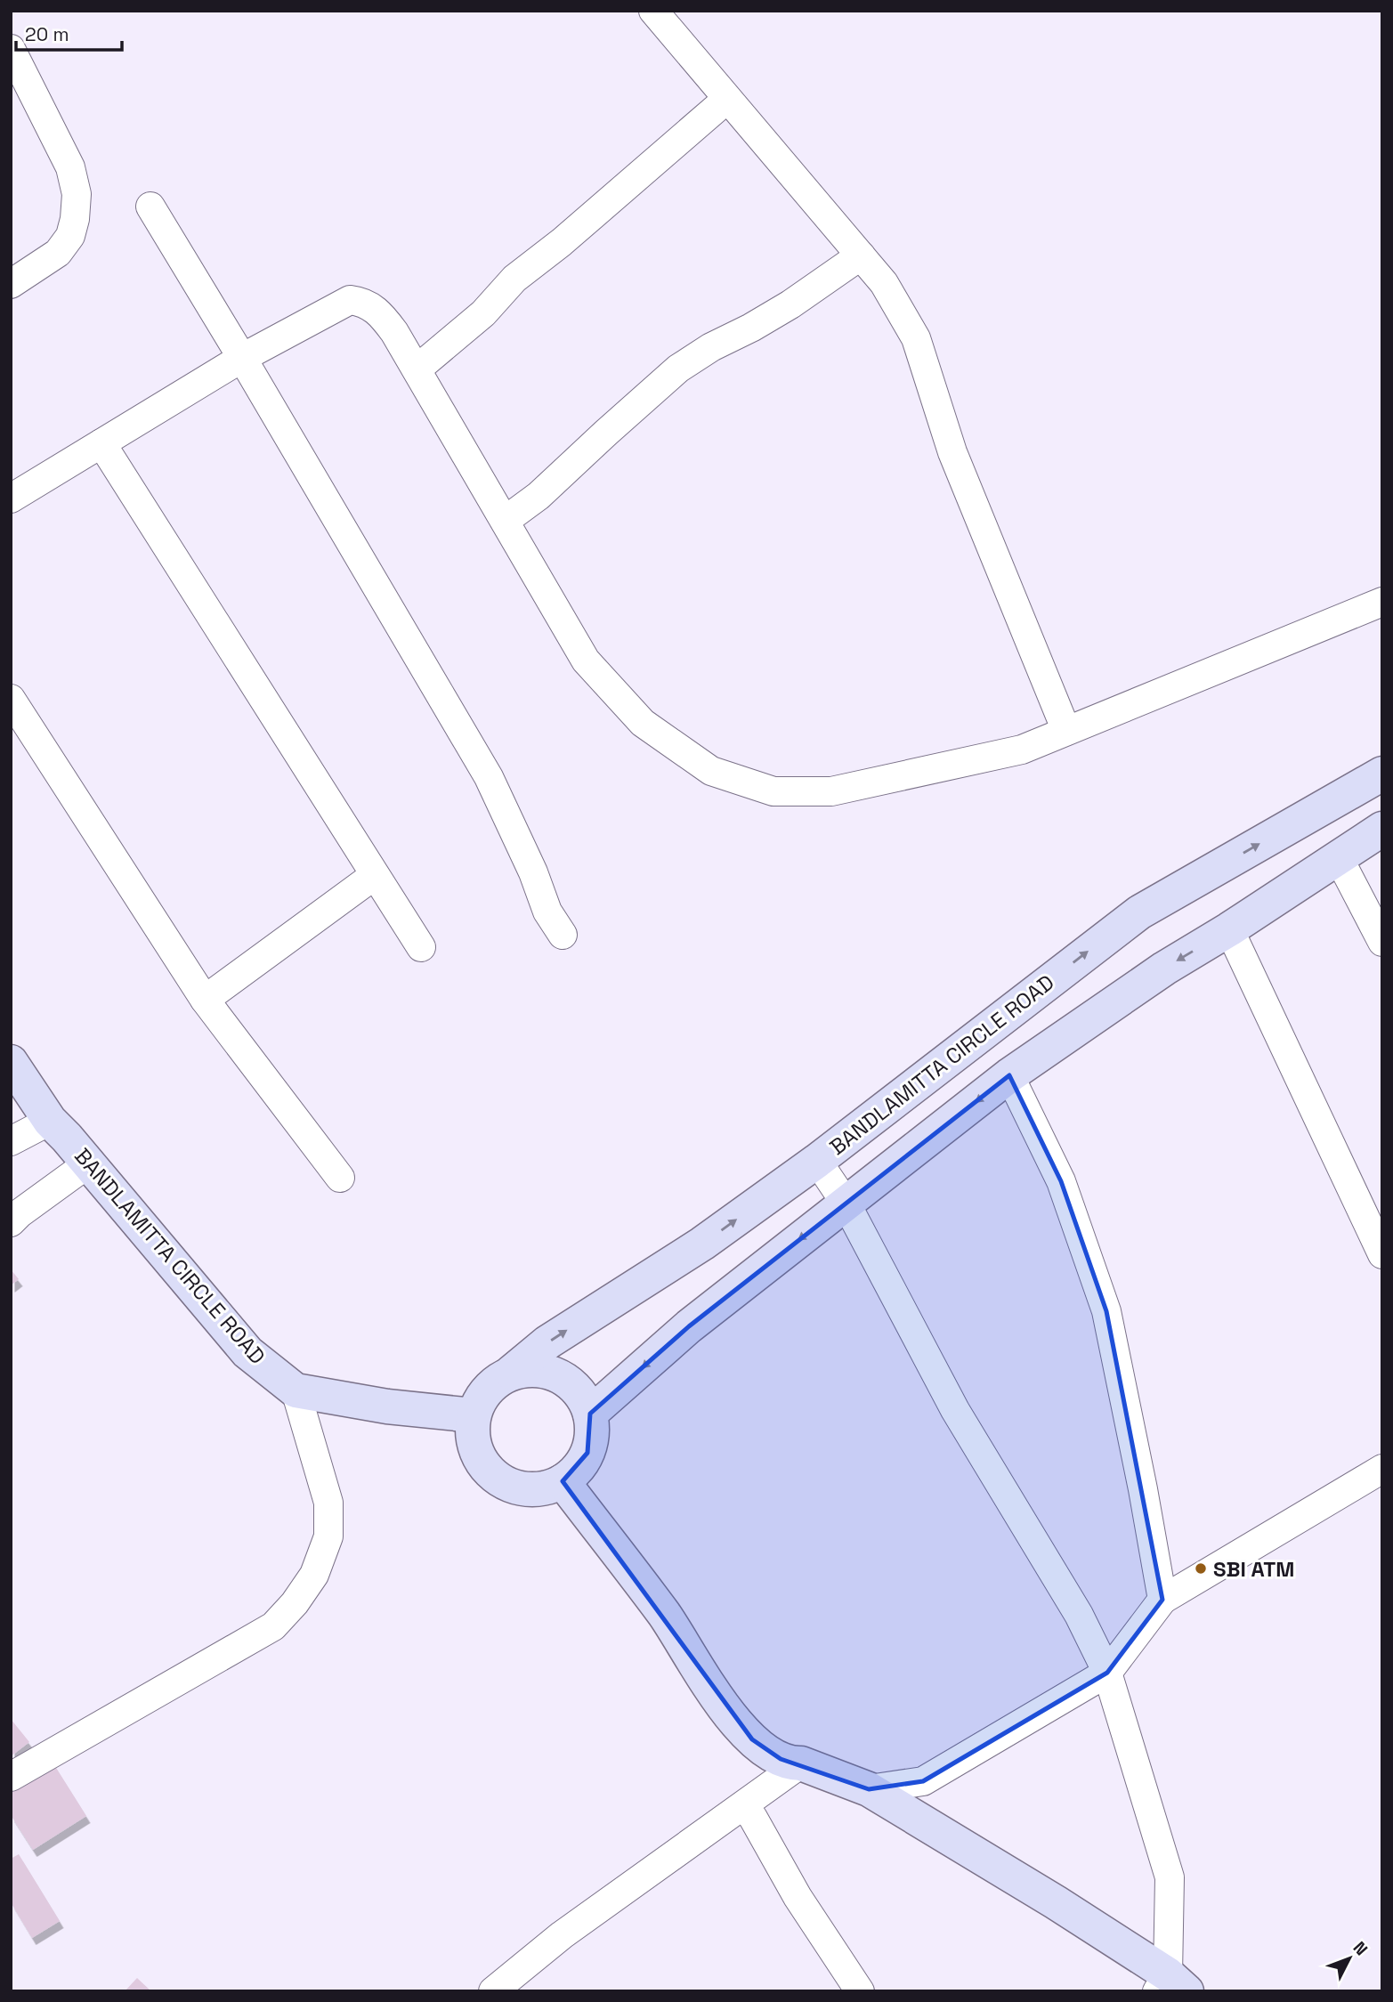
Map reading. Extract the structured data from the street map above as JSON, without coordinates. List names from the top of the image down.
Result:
{
  "streets": {
    "street": ["BANDLAMITTA CIRCLE ROAD"]
  },
  "places": ["SBI ATM"],
  "scale_bar": "20 m",
  "north": "top right"
}
